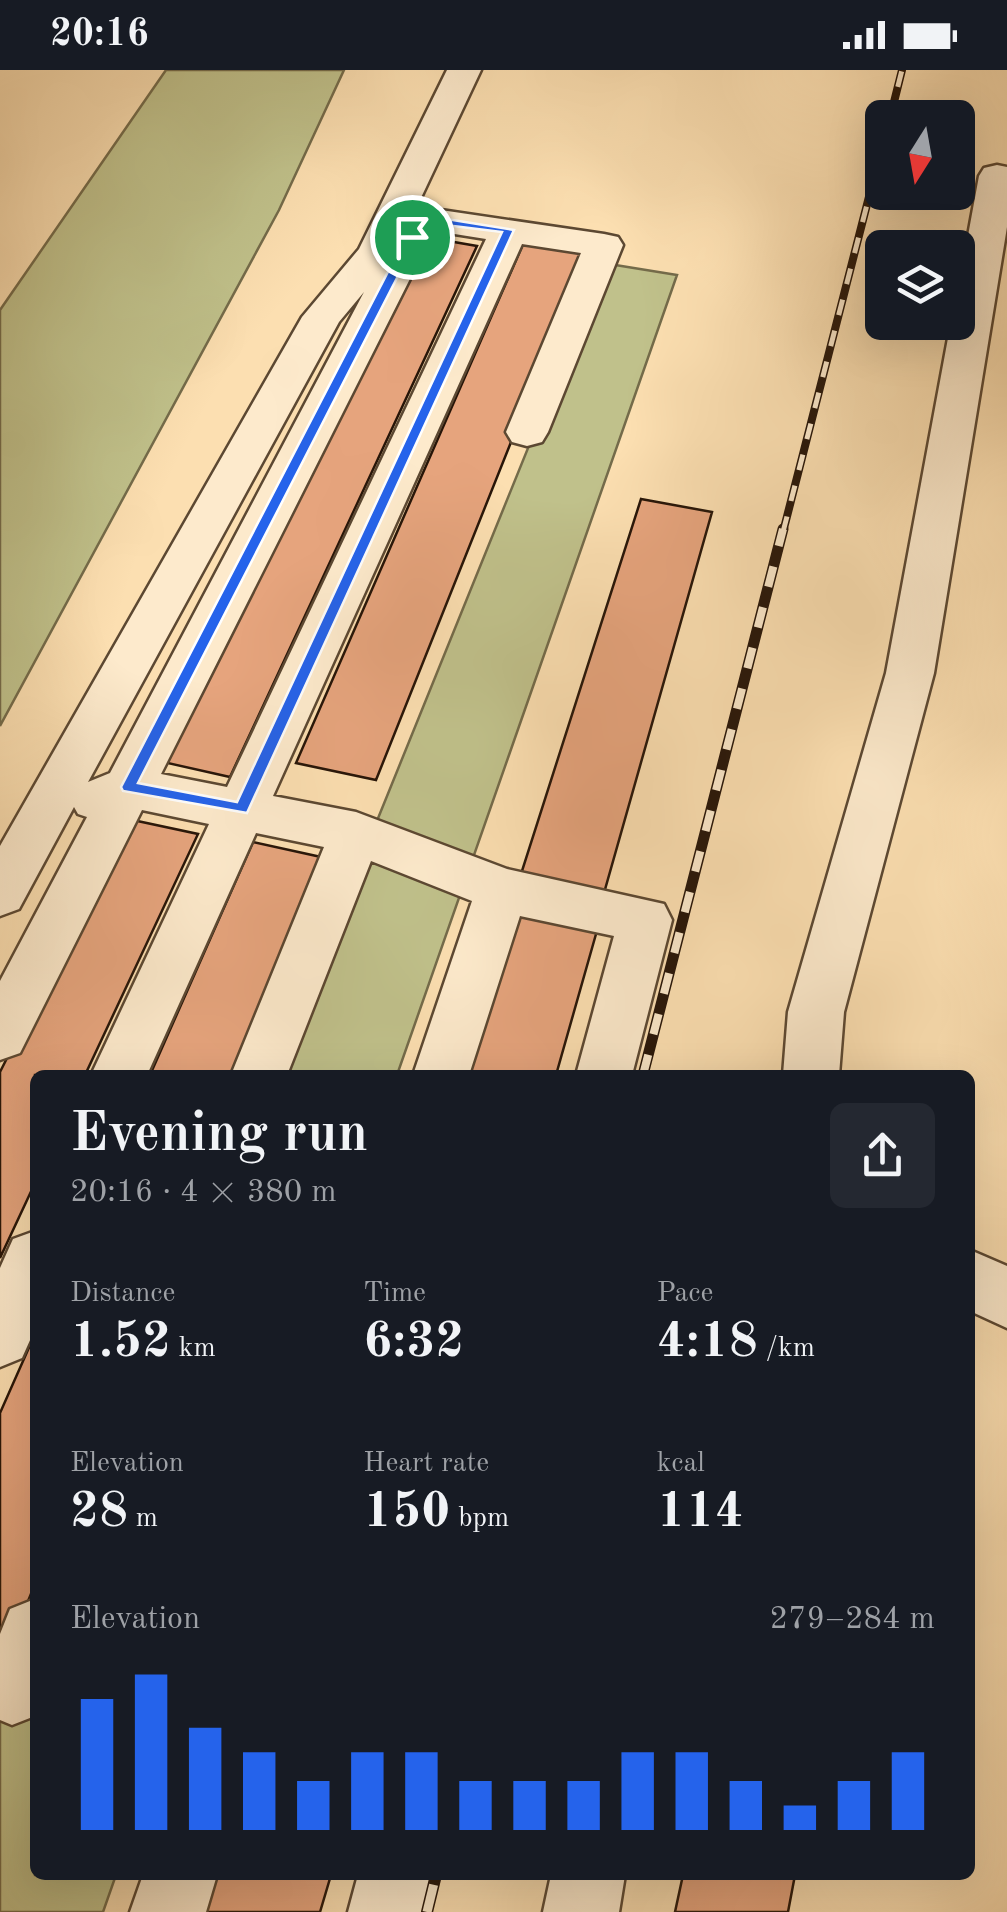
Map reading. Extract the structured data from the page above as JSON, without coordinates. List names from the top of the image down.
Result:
{
  "north": "bottom",
  "page": {
    "status": "20:16",
    "heading": ["Evening run", "20:16 · 4 × 380 m"],
    "stats": [
      ["Distance", "1.52 km"],
      ["Time", "6:32"],
      ["Pace", "4:18 /km"],
      ["Elevation", "28 m"],
      ["Heart rate", "150 bpm"],
      ["kcal", "114"]
    ],
    "chart": ["Elevation", "279–284 m"]
  }
}
